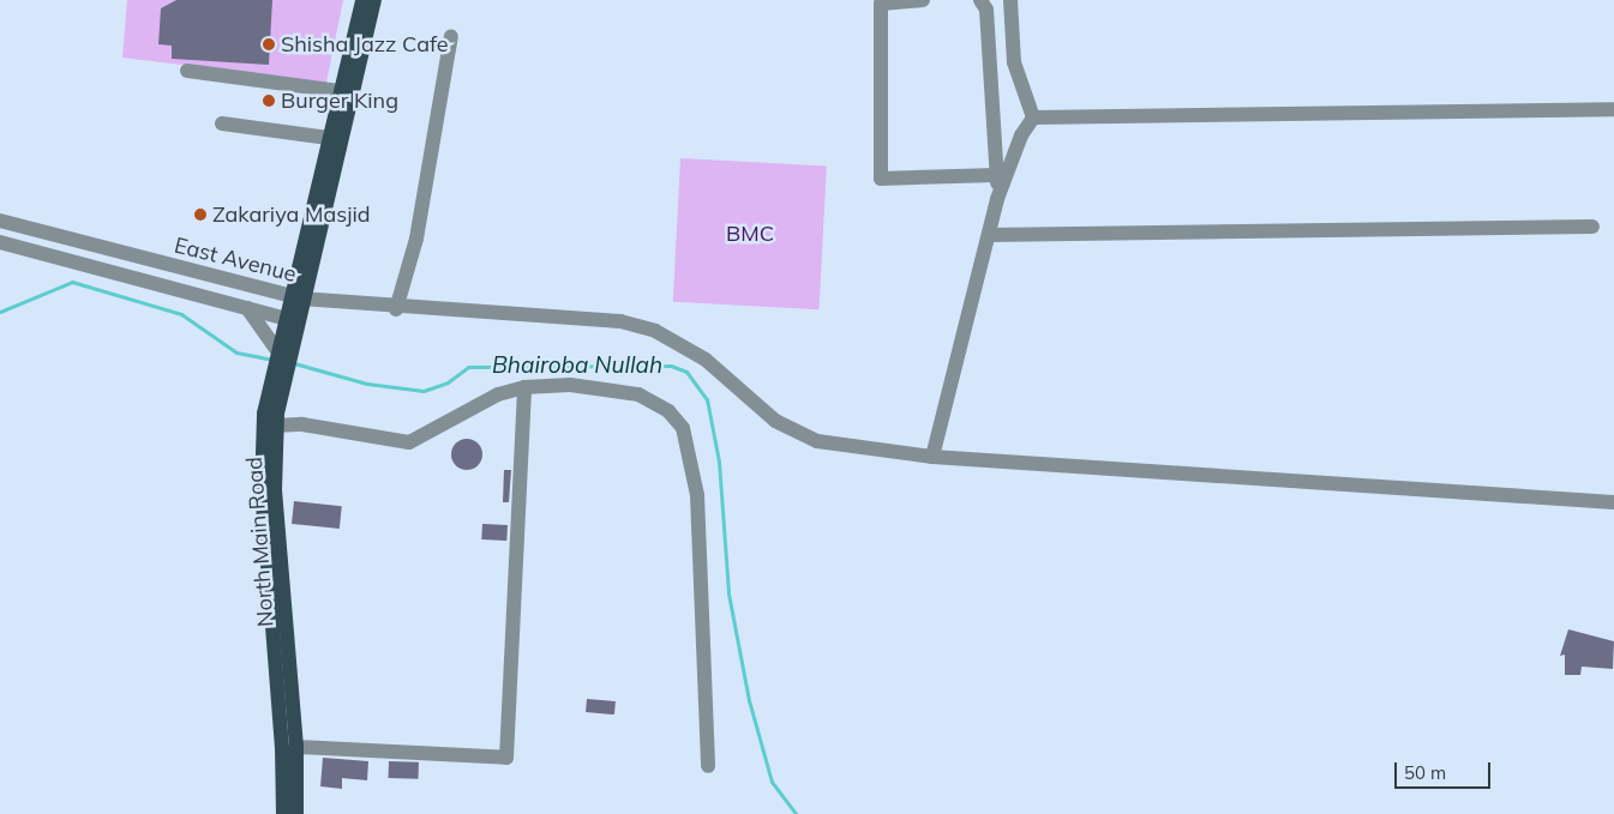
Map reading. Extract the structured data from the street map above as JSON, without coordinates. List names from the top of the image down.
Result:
{
  "streets": {
    "main road": ["North Main Road"],
    "street": ["East Avenue"]
  },
  "crossings": [
    ["East Avenue", "North Main Road"]
  ],
  "water": ["Bhairoba Nullah"],
  "parks": ["BMC"],
  "places": ["Shisha Jazz Cafe", "Burger King", "Zakariya Masjid"],
  "scale_bar": "50 m"
}
